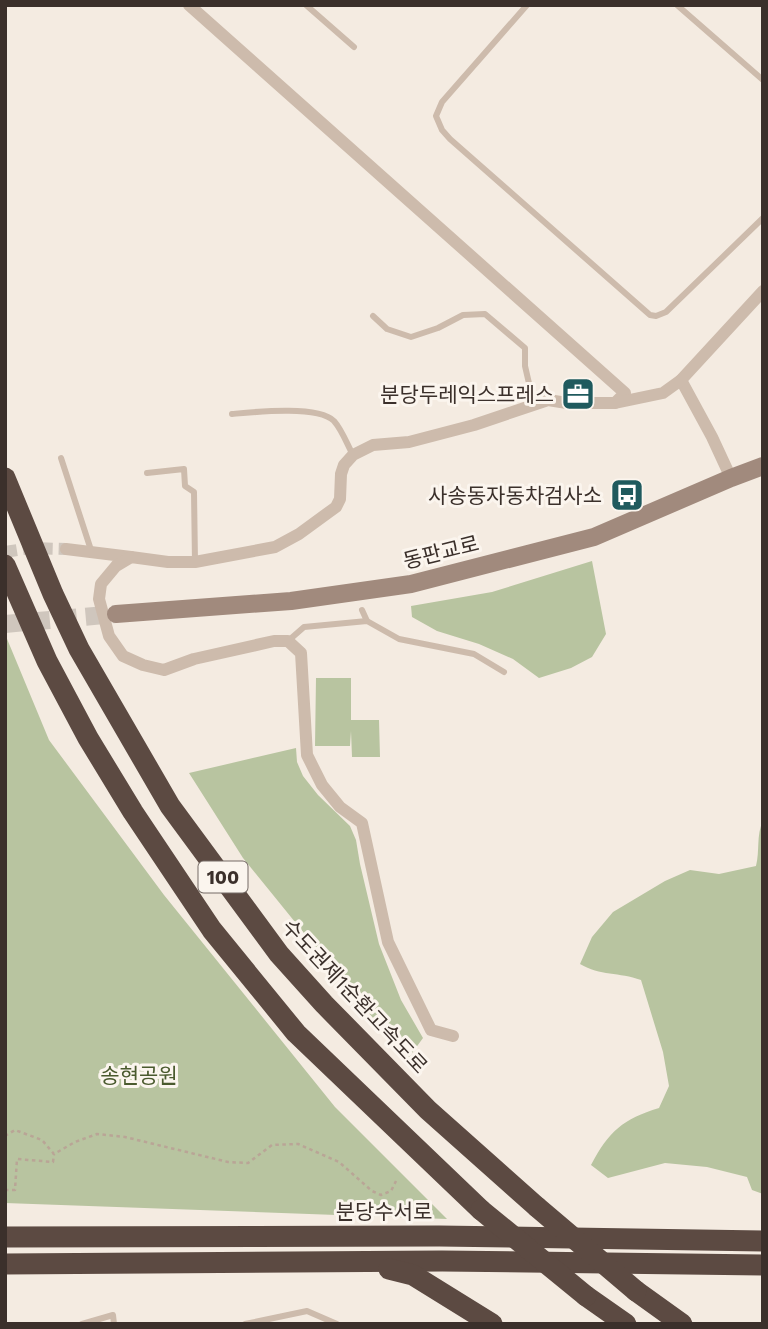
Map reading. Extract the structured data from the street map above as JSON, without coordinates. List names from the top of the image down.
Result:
{
  "streets": {
    "highway": ["100", "수도권제1순환고속도로", "분당수서로"],
    "main road": ["동판교로"]
  },
  "parks": ["송현공원"],
  "places": {
    "office": ["분당두레익스프레스"],
    "bus stop": ["사송동자동차검사소"]
  }
}
